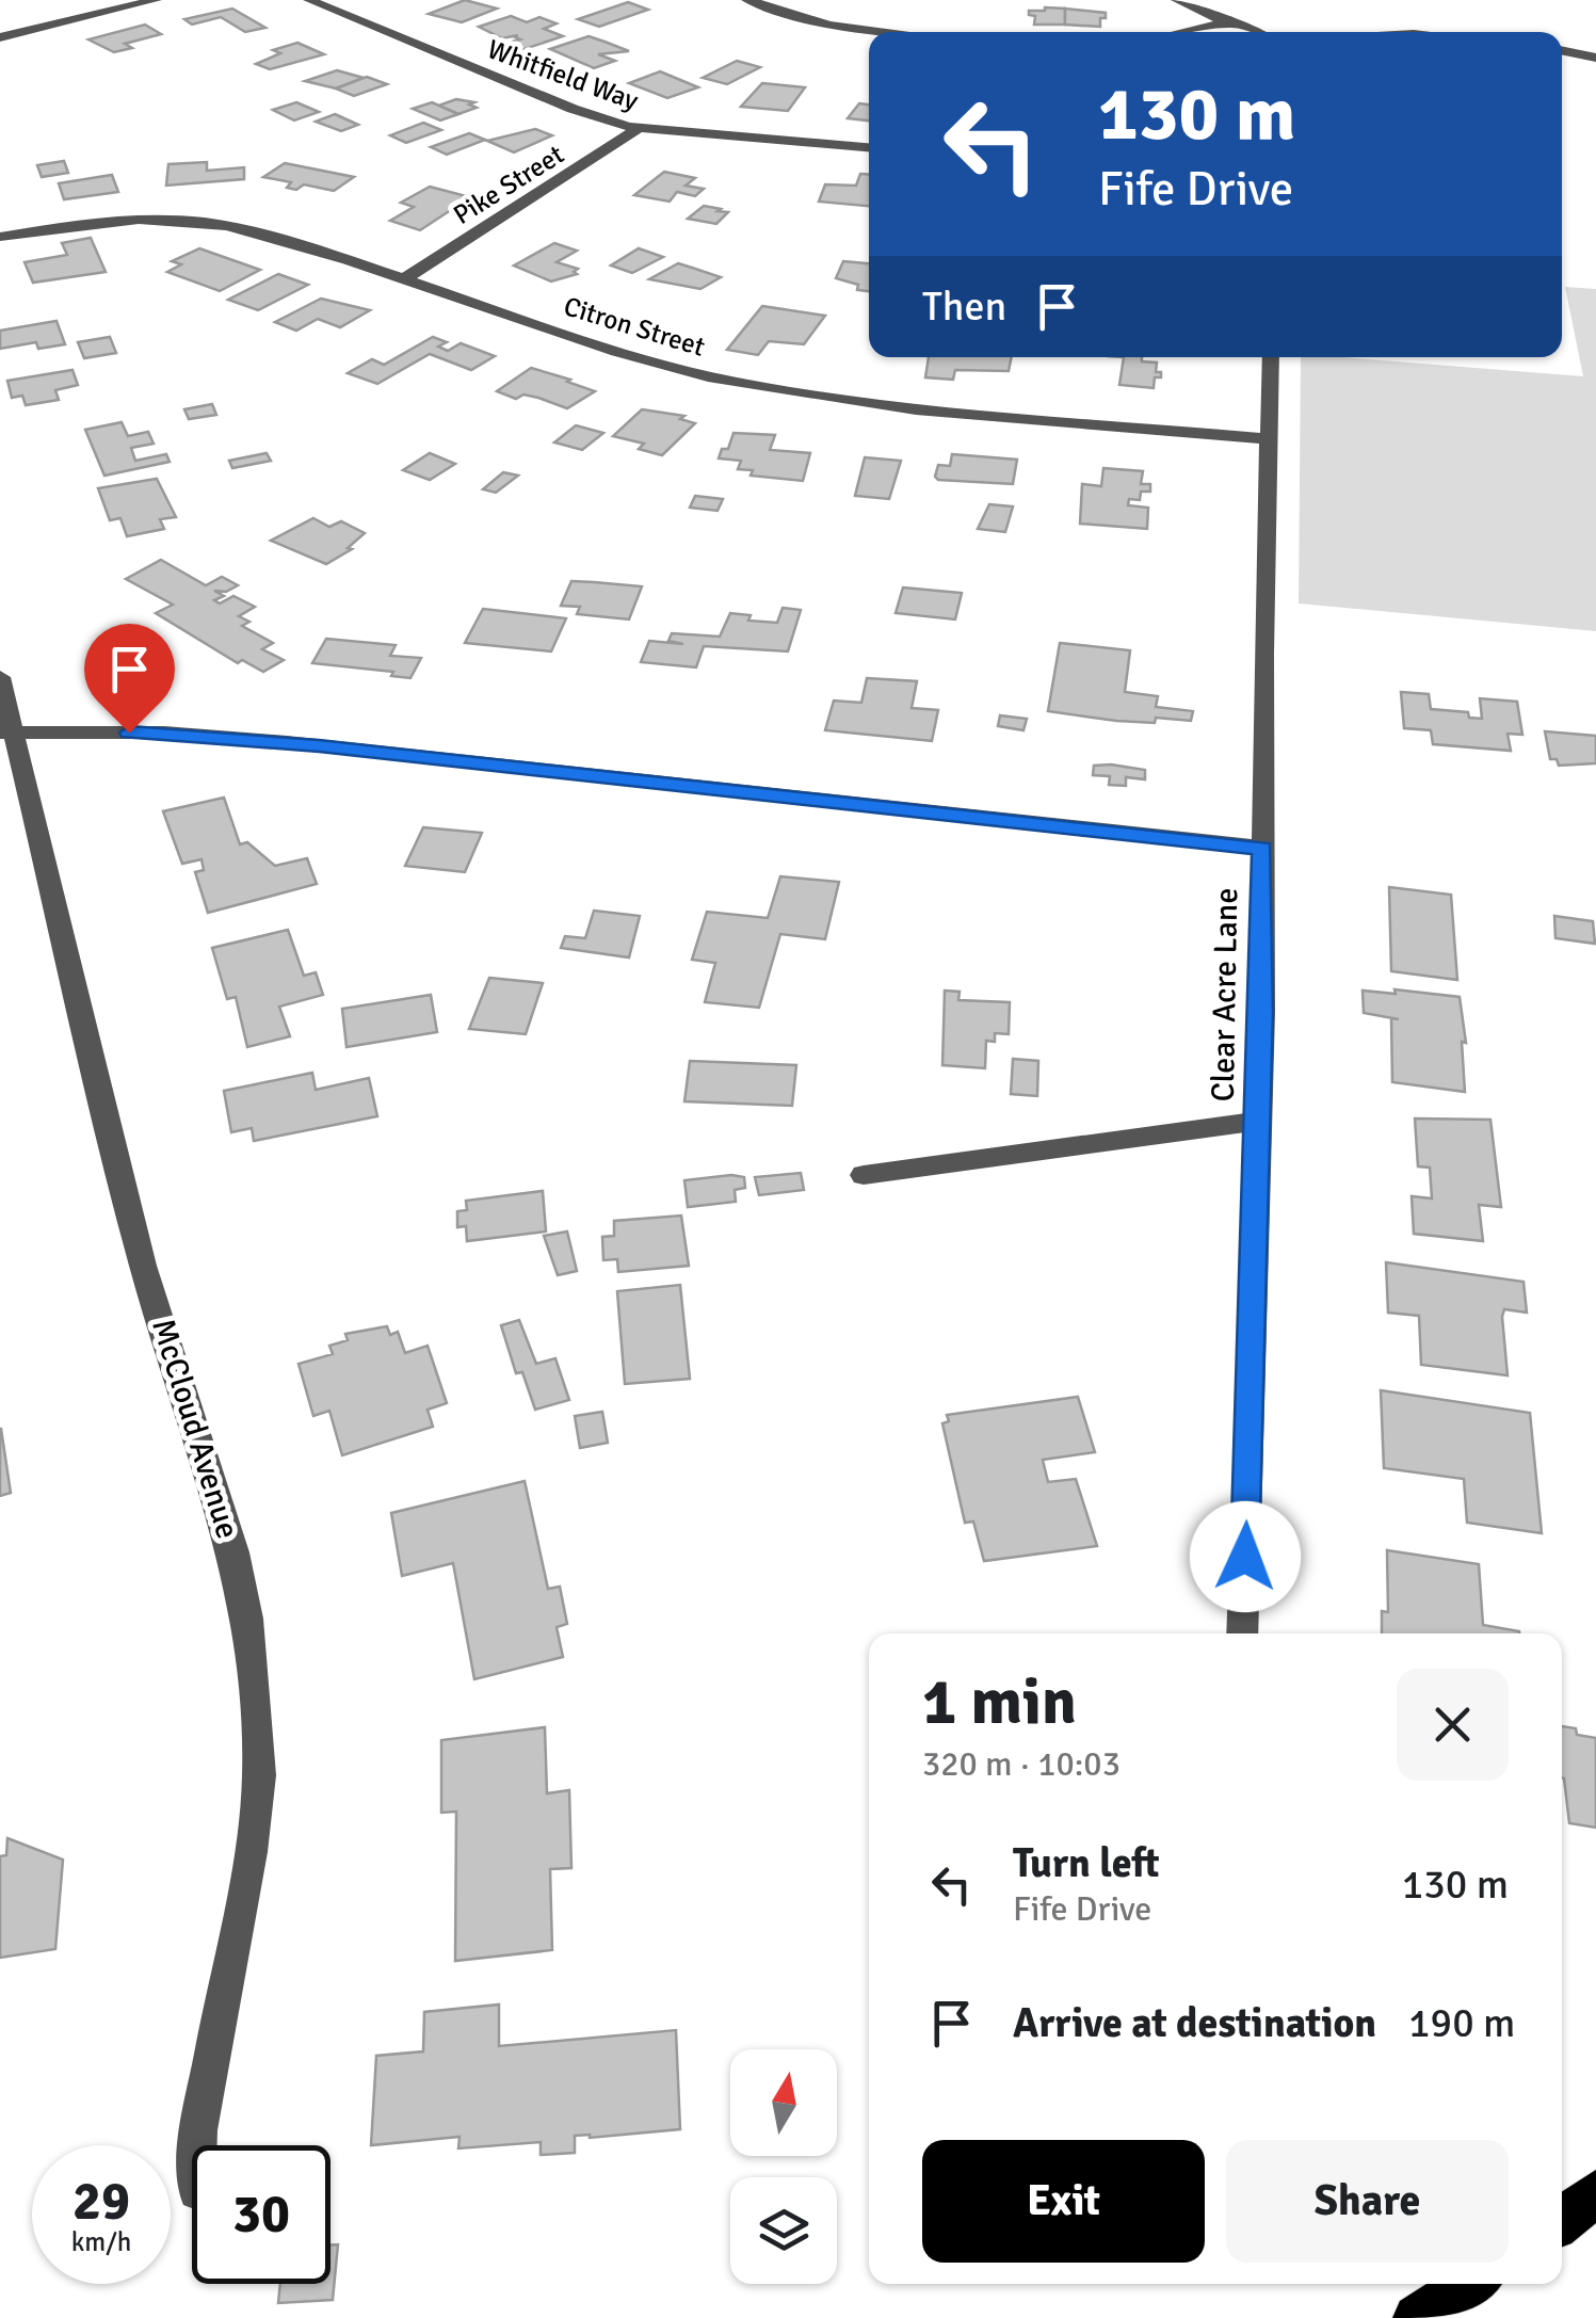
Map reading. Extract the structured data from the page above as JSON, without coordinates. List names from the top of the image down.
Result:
{
  "streets": {
    "street": [
      "Whitfield Way",
      "Pike Street",
      "Citron Street",
      "Clear Acre Lane",
      "McCloud Avenue"
    ]
  },
  "crossings": [
    ["Whitfield Way", "Pike Street"],
    ["Pike Street", "Citron Street"],
    ["Citron Street", "Clear Acre Lane"]
  ],
  "north": "top",
  "page": {
    "turn": ["130 m", "Fife Drive"],
    "then": "Then",
    "heading": ["1 min", "320 m · 10:03"],
    "list": [
      {
        "name": "Turn left",
        "note": "Fife Drive",
        "value": "130 m"
      },
      {
        "name": "Arrive at destination",
        "value": "190 m"
      }
    ],
    "buttons": ["Exit", "Share"],
    "speed": "29 km/h",
    "limit": "30"
  }
}
